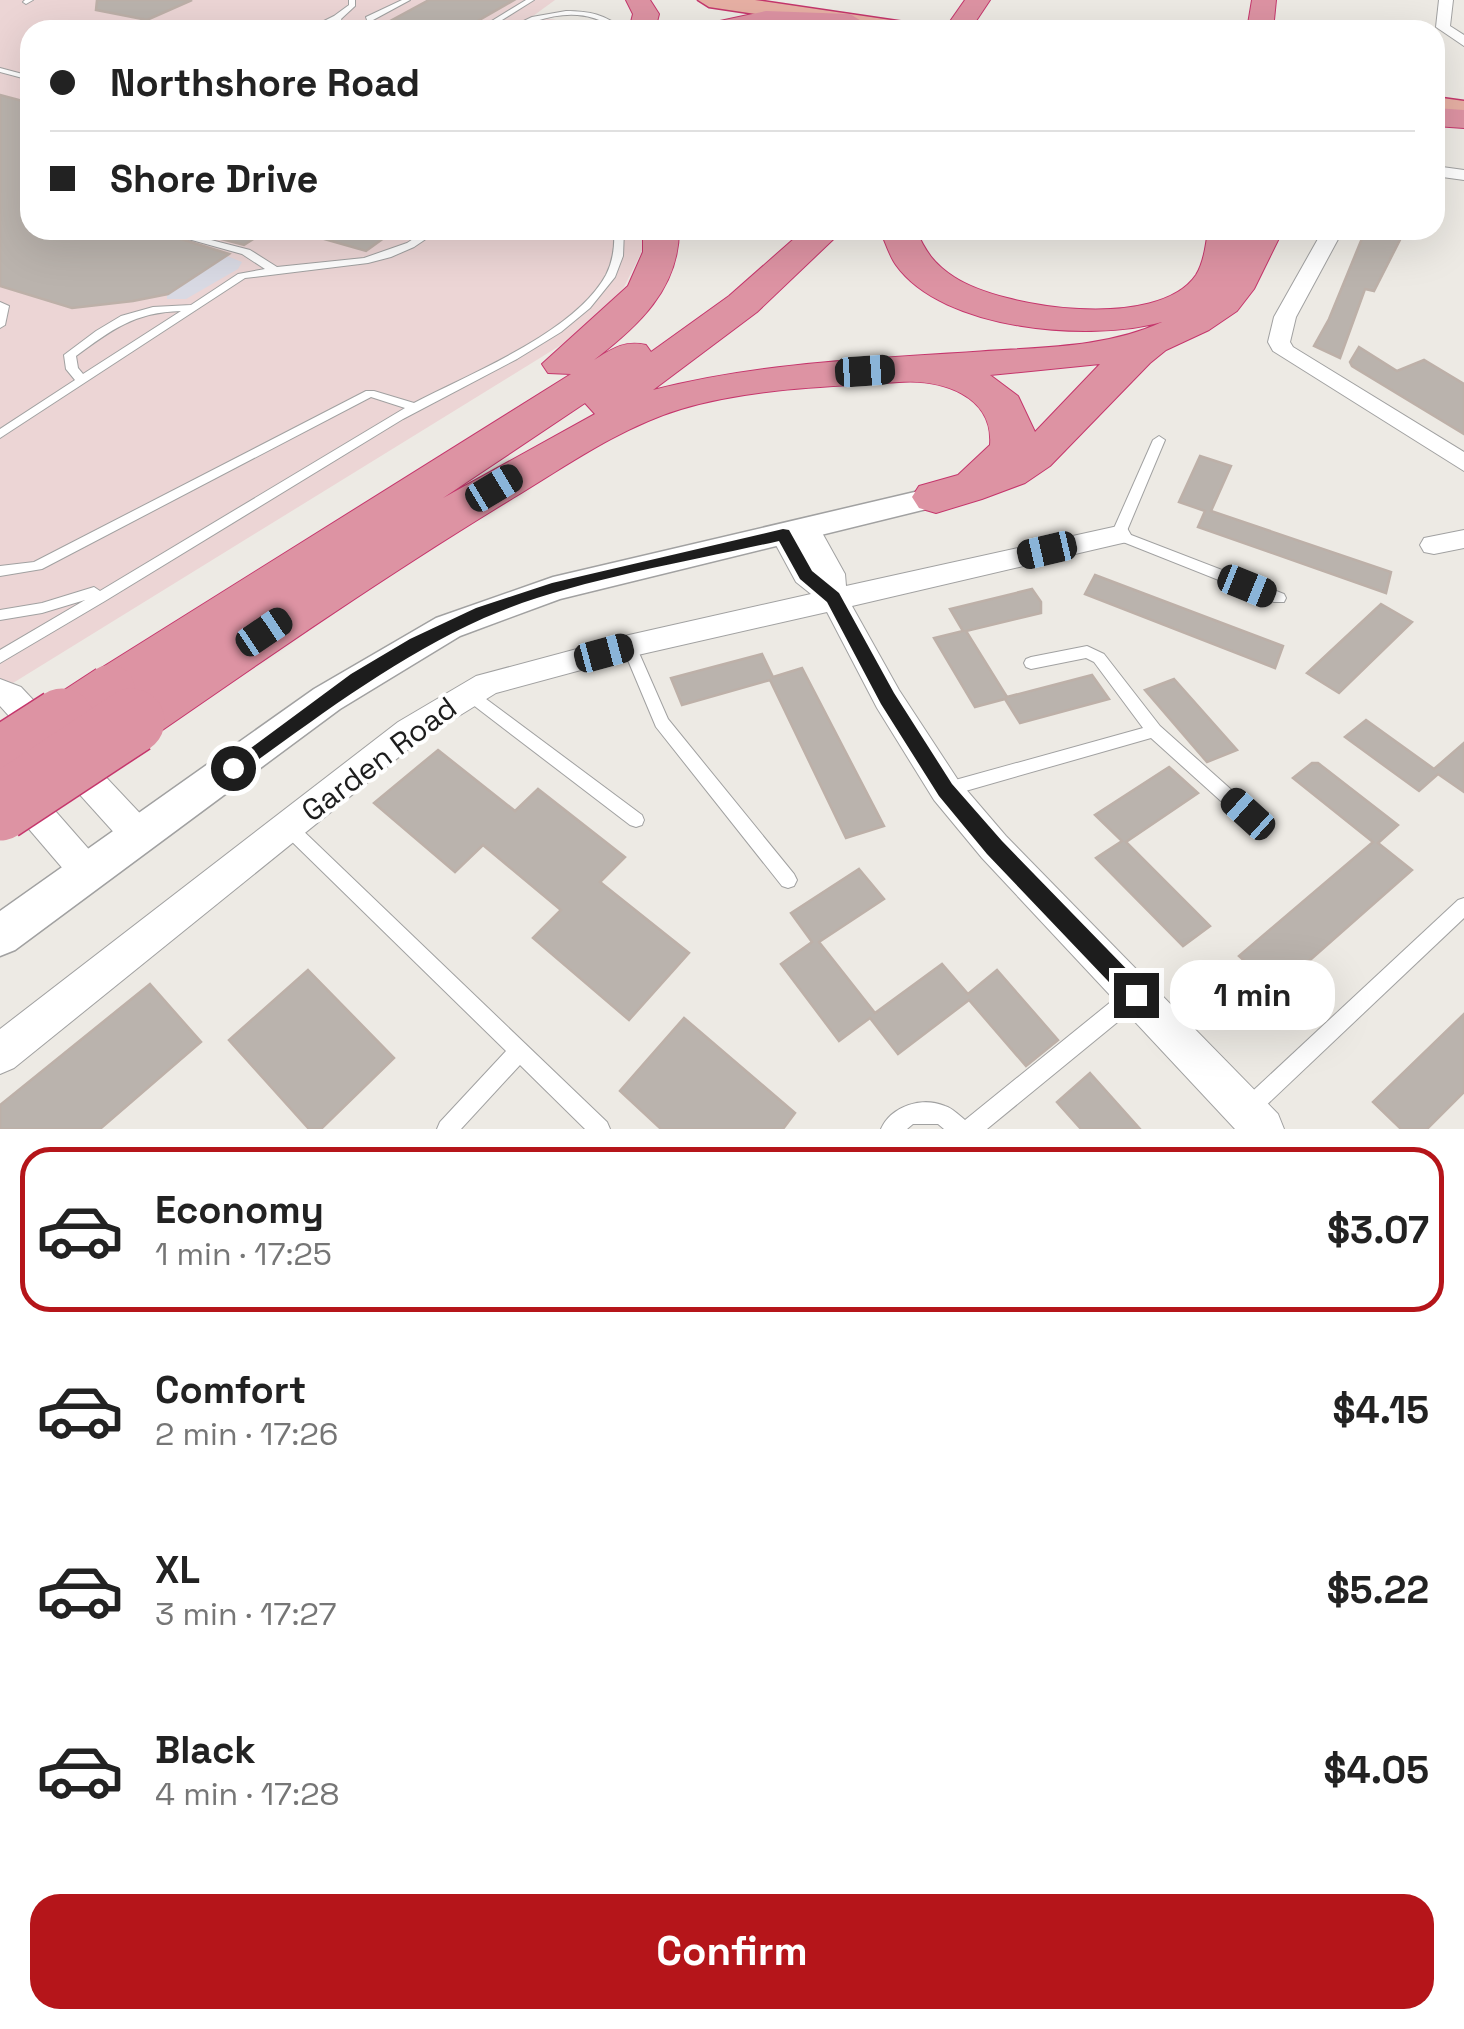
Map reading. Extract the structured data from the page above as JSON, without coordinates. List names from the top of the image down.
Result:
{
  "streets": {
    "street": ["Garden Road"]
  },
  "page": {
    "banner": ["Northshore Road", "Shore Drive"],
    "bubble": "1 min",
    "list": [
      {
        "name": "Economy",
        "note": "1 min · 17:25",
        "value": "$3.07"
      },
      {
        "name": "Comfort",
        "note": "2 min · 17:26",
        "value": "$4.15"
      },
      {
        "name": "XL",
        "note": "3 min · 17:27",
        "value": "$5.22"
      },
      {
        "name": "Black",
        "note": "4 min · 17:28",
        "value": "$4.05"
      }
    ],
    "buttons": "Confirm"
  }
}
